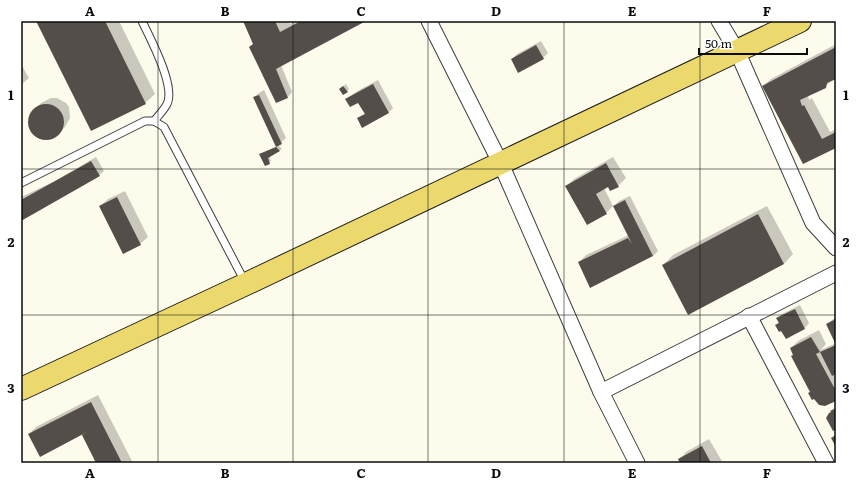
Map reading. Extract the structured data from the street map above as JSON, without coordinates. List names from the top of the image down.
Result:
{
  "scale_bar": "50 m",
  "grid": {
    "columns": [
      "A",
      "B",
      "C",
      "D",
      "E",
      "F"
    ],
    "rows": ["1", "2", "3"]
  }
}
